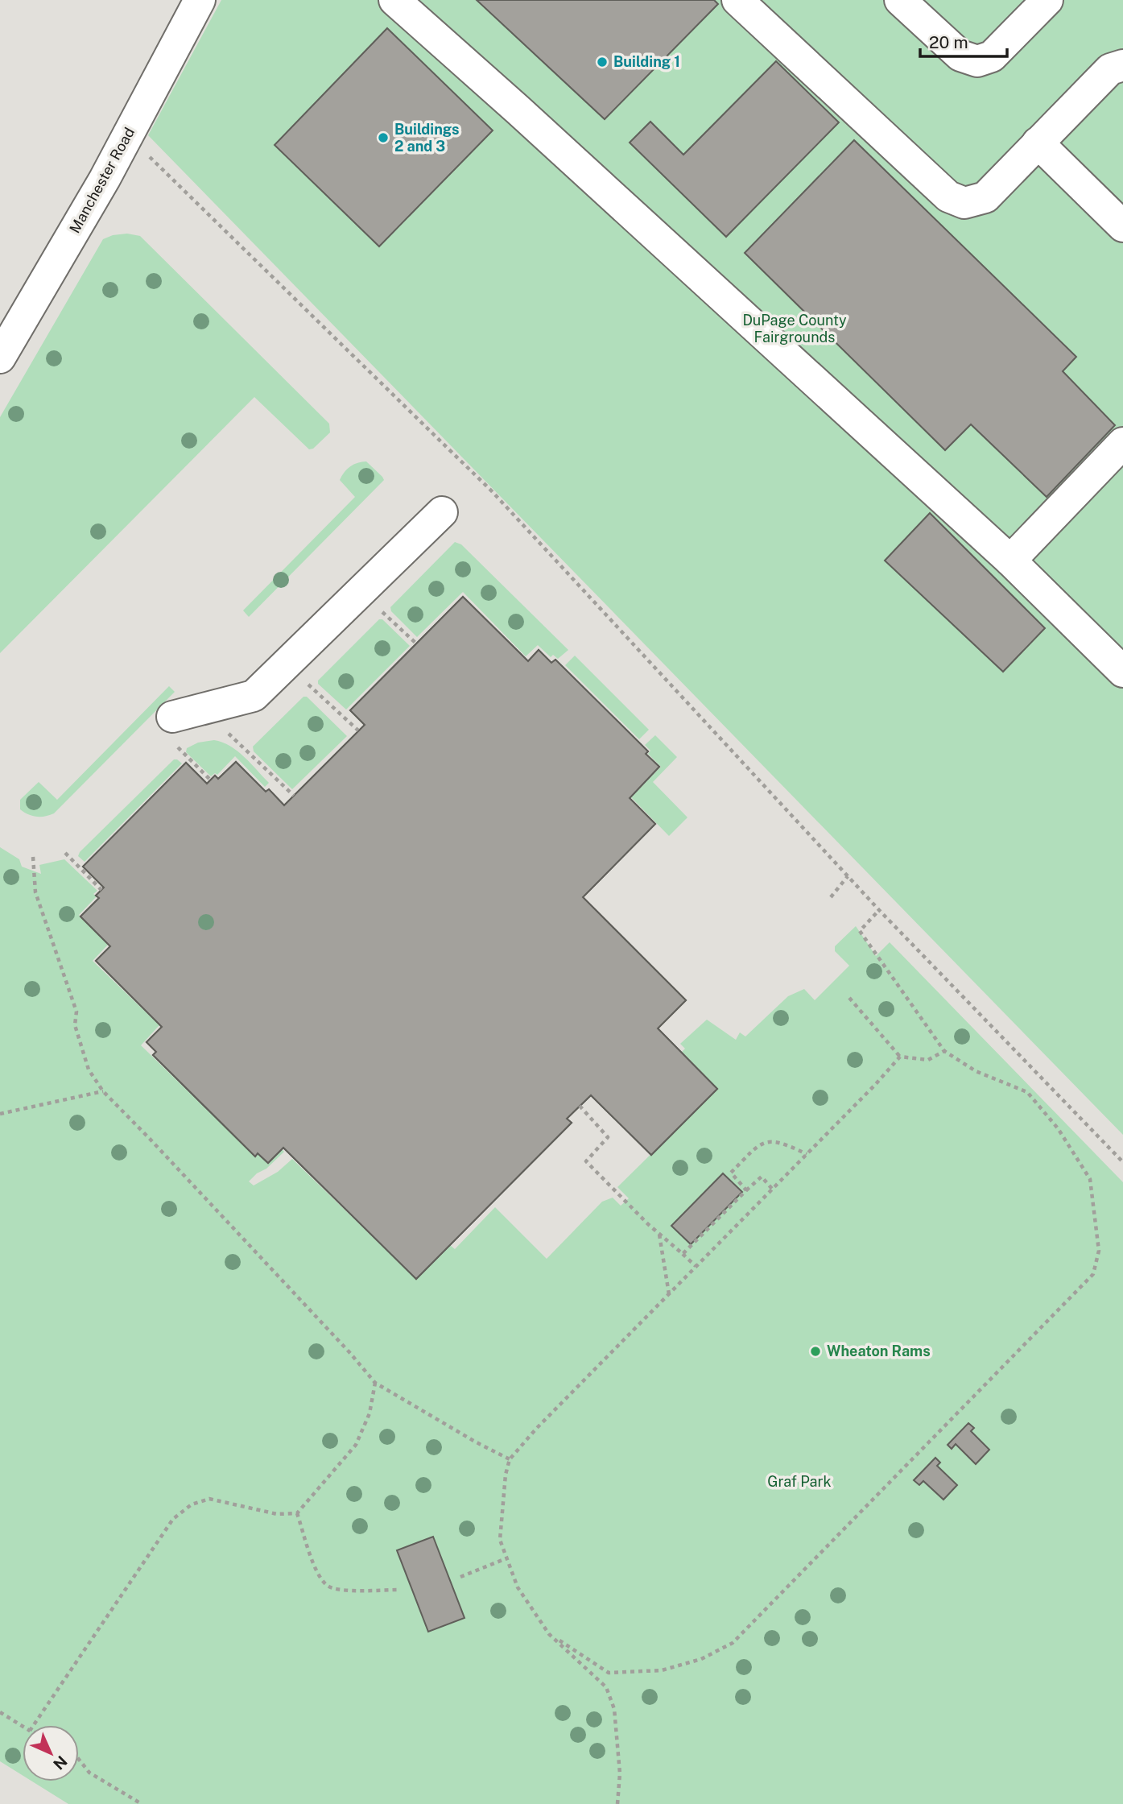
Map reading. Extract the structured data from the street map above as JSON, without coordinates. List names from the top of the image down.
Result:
{
  "streets": {
    "street": ["Manchester Road"]
  },
  "parks": ["DuPage County Fairgrounds", "Graf Park"],
  "places": ["Building 1", "Buildings 2 and 3", "Wheaton Rams"],
  "scale_bar": "20 m",
  "north": "bottom right"
}
